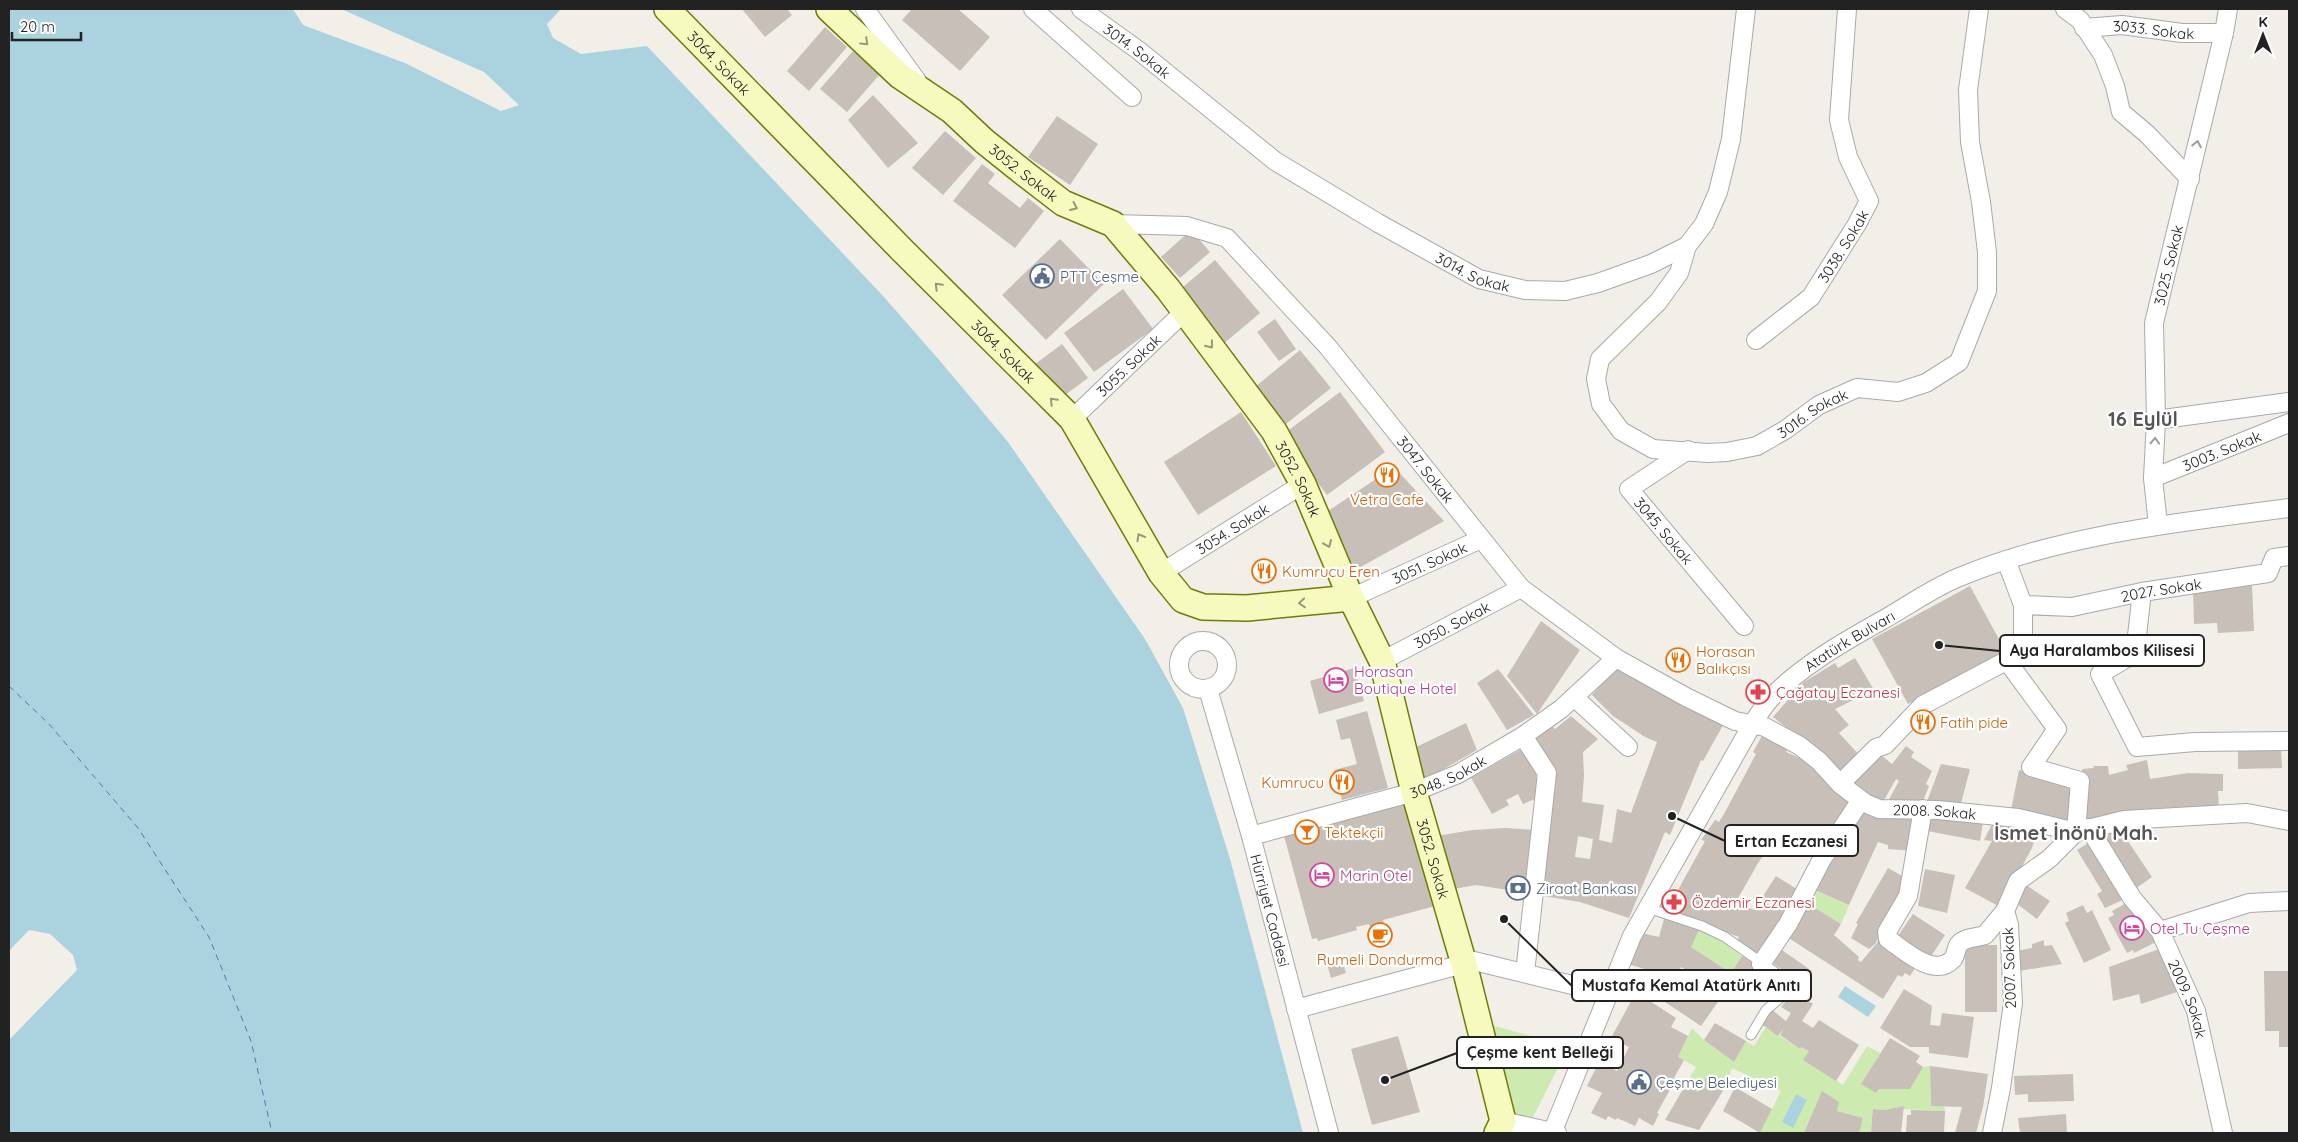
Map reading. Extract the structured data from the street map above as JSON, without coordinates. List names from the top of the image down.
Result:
{
  "streets": {
    "street": [
      "3033. Sokak",
      "3014. Sokak",
      "3064. Sokak",
      "3052. Sokak",
      "3038. Sokak",
      "3025. Sokak",
      "3055. Sokak",
      "3016. Sokak",
      "3003. Sokak",
      "3047. Sokak",
      "3054. Sokak",
      "3045. Sokak",
      "3051. Sokak",
      "2027. Sokak",
      "3050. Sokak",
      "Atatürk Bulvarı",
      "3048. Sokak",
      "2008. Sokak",
      "Hürriyet Caddesi",
      "2007. Sokak",
      "2009. Sokak"
    ]
  },
  "crossings": [
    ["3033. Sokak", "3025. Sokak"],
    ["3014. Sokak", "3016. Sokak"],
    ["3064. Sokak", "3052. Sokak"],
    ["3064. Sokak", "3055. Sokak"],
    ["3064. Sokak", "3054. Sokak"],
    ["3064. Sokak", "3051. Sokak"],
    ["3052. Sokak", "3055. Sokak"],
    ["3052. Sokak", "3047. Sokak"],
    ["3052. Sokak", "3054. Sokak"],
    ["3052. Sokak", "3051. Sokak"],
    ["3052. Sokak", "3050. Sokak"],
    ["3052. Sokak", "3048. Sokak"],
    ["3025. Sokak", "3003. Sokak"],
    ["3025. Sokak", "Atatürk Bulvarı"],
    ["3016. Sokak", "3045. Sokak"],
    ["3047. Sokak", "3051. Sokak"],
    ["3047. Sokak", "3050. Sokak"],
    ["3047. Sokak", "Atatürk Bulvarı"],
    ["3047. Sokak", "3048. Sokak"],
    ["3047. Sokak", "2008. Sokak"],
    ["Atatürk Bulvarı", "2008. Sokak"],
    ["3048. Sokak", "Hürriyet Caddesi"],
    ["2008. Sokak", "2007. Sokak"],
    ["2008. Sokak", "2009. Sokak"],
    ["2007. Sokak", "2009. Sokak"]
  ],
  "one_way": ["3064. Sokak", "3025. Sokak"],
  "districts": ["16 Eylül", "İsmet İnönü Mah."],
  "places": {
    "public building": ["PTT Çeşme", "Çeşme Belediyesi"],
    "restaurant": [
      "Vetra Cafe",
      "Kumrucu Eren",
      "Horasan Balıkçısı",
      "Fatih pide",
      "Kumrucu"
    ],
    "other": [
      "Aya Haralambos Kilisesi",
      "Ertan Eczanesi",
      "Mustafa Kemal Atatürk Anıtı",
      "Çeşme kent Belleği"
    ],
    "hotel": ["Horasan Boutique Hotel", "Marin Otel", "Otel Tu Çeşme"],
    "pharmacy": ["Çağatay Eczanesi", "Özdemir Eczanesi"],
    "bar": ["Tektekçii"],
    "bank": ["Ziraat Bankası"],
    "cafe": ["Rumeli Dondurma"]
  },
  "scale_bar": "20 m",
  "north": "top"
}
